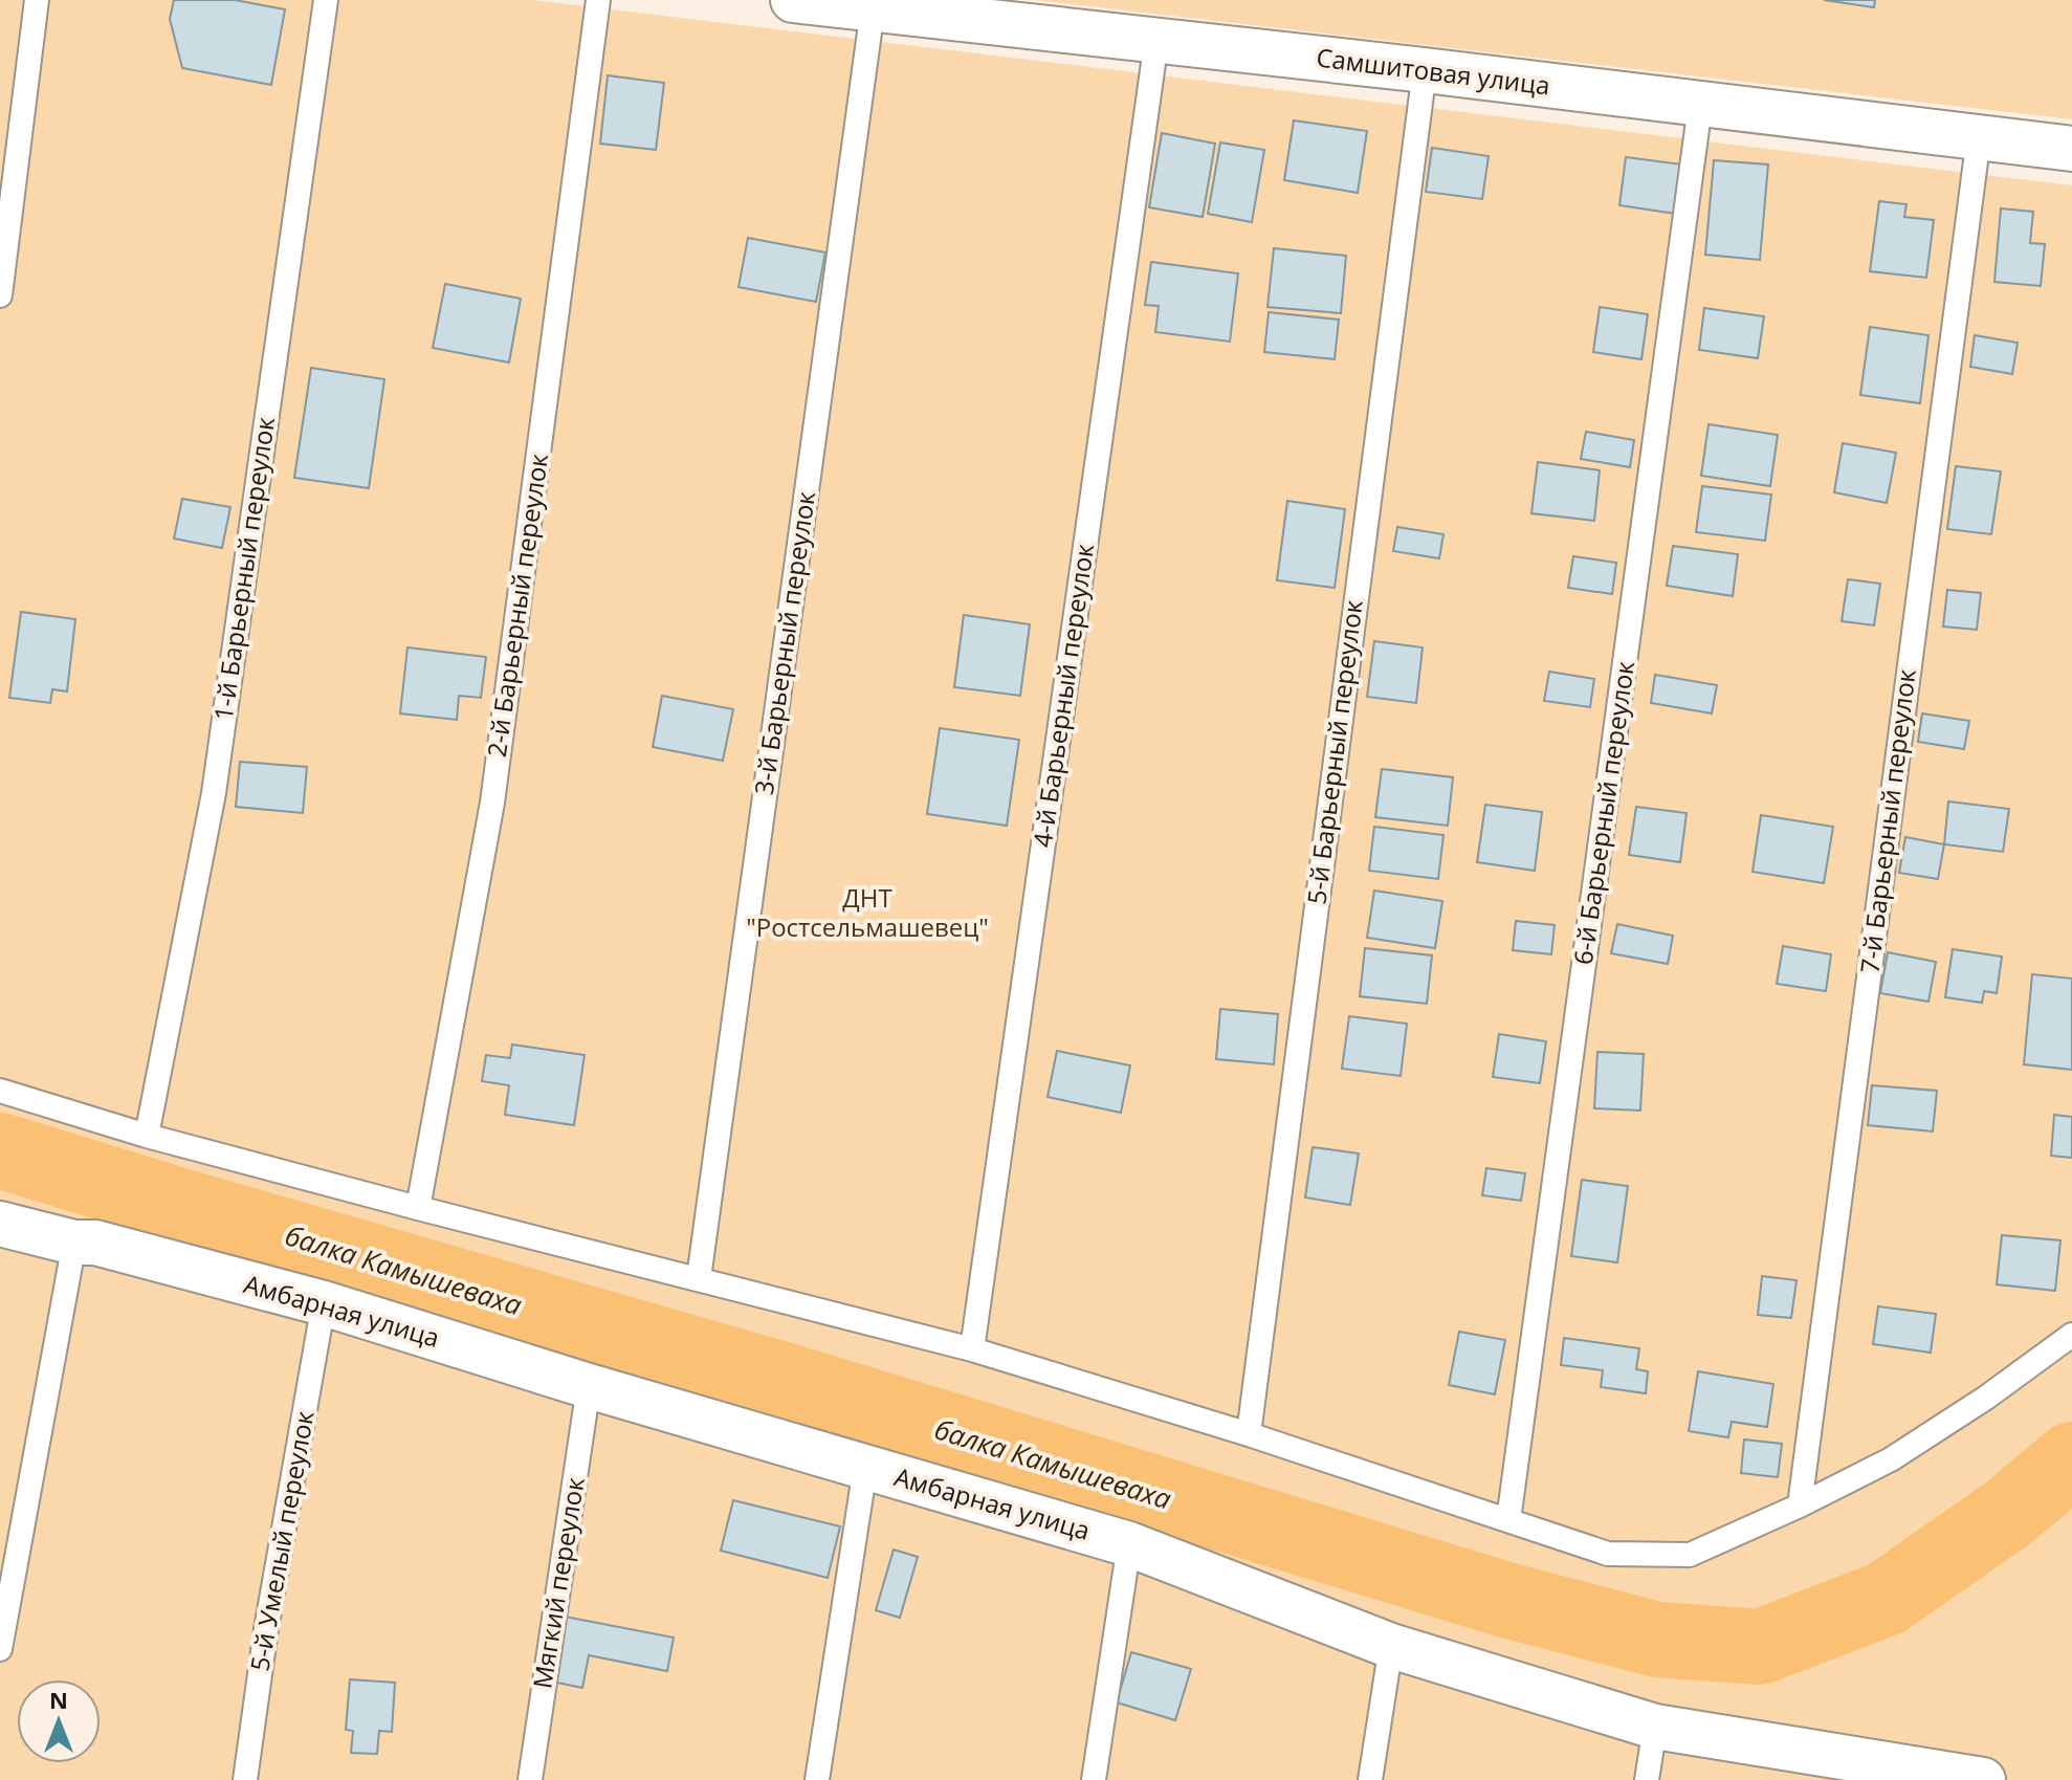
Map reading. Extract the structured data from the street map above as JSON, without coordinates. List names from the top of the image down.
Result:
{
  "streets": {
    "street": ["Самшитовая улица", "Амбарная улица"],
    "lane": [
      "1-й Барьерный переулок",
      "2-й Барьерный переулок",
      "3-й Барьерный переулок",
      "4-й Барьерный переулок",
      "5-й Барьерный переулок",
      "6-й Барьерный переулок",
      "7-й Барьерный переулок",
      "5-й Умелый переулок",
      "Мягкий переулок"
    ]
  },
  "crossings": [
    ["Самшитовая улица", "3-й Барьерный переулок"],
    ["Самшитовая улица", "4-й Барьерный переулок"],
    ["Самшитовая улица", "5-й Барьерный переулок"],
    ["Самшитовая улица", "6-й Барьерный переулок"],
    ["Самшитовая улица", "7-й Барьерный переулок"],
    ["Амбарная улица", "5-й Умелый переулок"],
    ["Амбарная улица", "Мягкий переулок"]
  ],
  "water": ["балка Камышеваха"],
  "parks": ["ДНТ \"Ростсельмашевец\""],
  "north": "top"
}
